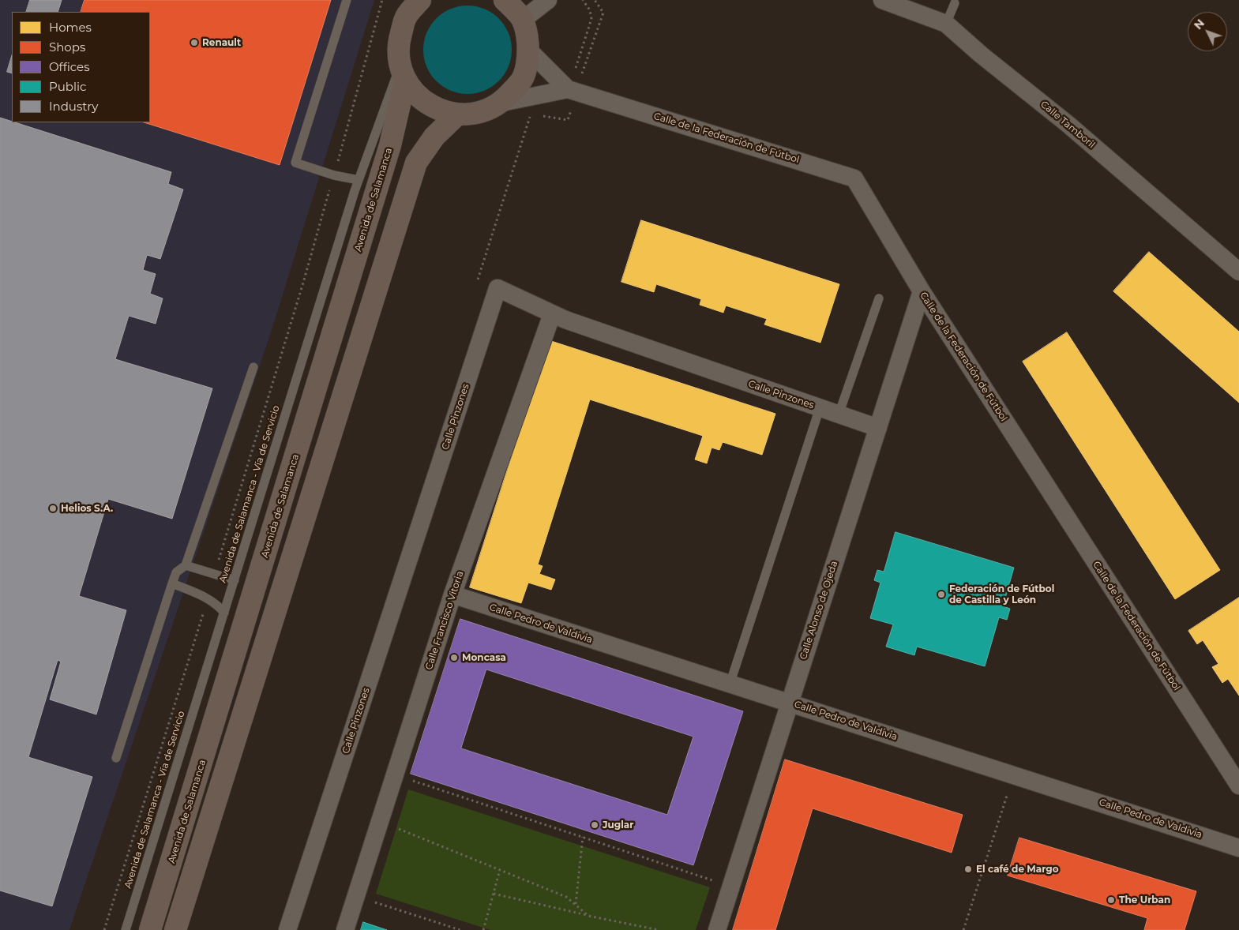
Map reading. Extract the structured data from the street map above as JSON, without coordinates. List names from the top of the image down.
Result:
{
  "streets": {
    "highway": ["Avenida de Salamanca"],
    "street": [
      "Calle Tamboril",
      "Calle de la Federación de Fútbol",
      "Calle Pinzones",
      "Calle Alonso de Ojeda",
      "Calle Francisco Vitoria",
      "Calle Pedro de Valdivia"
    ],
    "lane": ["Avenida de Salamanca - Vía de Servicio"]
  },
  "crossings": [
    ["Calle de la Federación de Fútbol", "Calle Alonso de Ojeda"],
    ["Avenida de Salamanca", "Avenida de Salamanca - Vía de Servicio"],
    ["Calle Pinzones", "Calle Alonso de Ojeda"],
    ["Calle Pinzones", "Calle Francisco Vitoria"],
    ["Calle Alonso de Ojeda", "Calle Pedro de Valdivia"],
    ["Calle Francisco Vitoria", "Calle Pedro de Valdivia"]
  ],
  "places": [
    "Renault",
    "Helios S.A.",
    "Federación de Fútbol de Castilla y León",
    "Moncasa",
    "Juglar",
    "El café de Margo",
    "The Urban"
  ],
  "legend": [
    "Homes",
    "Shops",
    "Offices",
    "Public",
    "Industry"
  ],
  "north": "top left"
}
